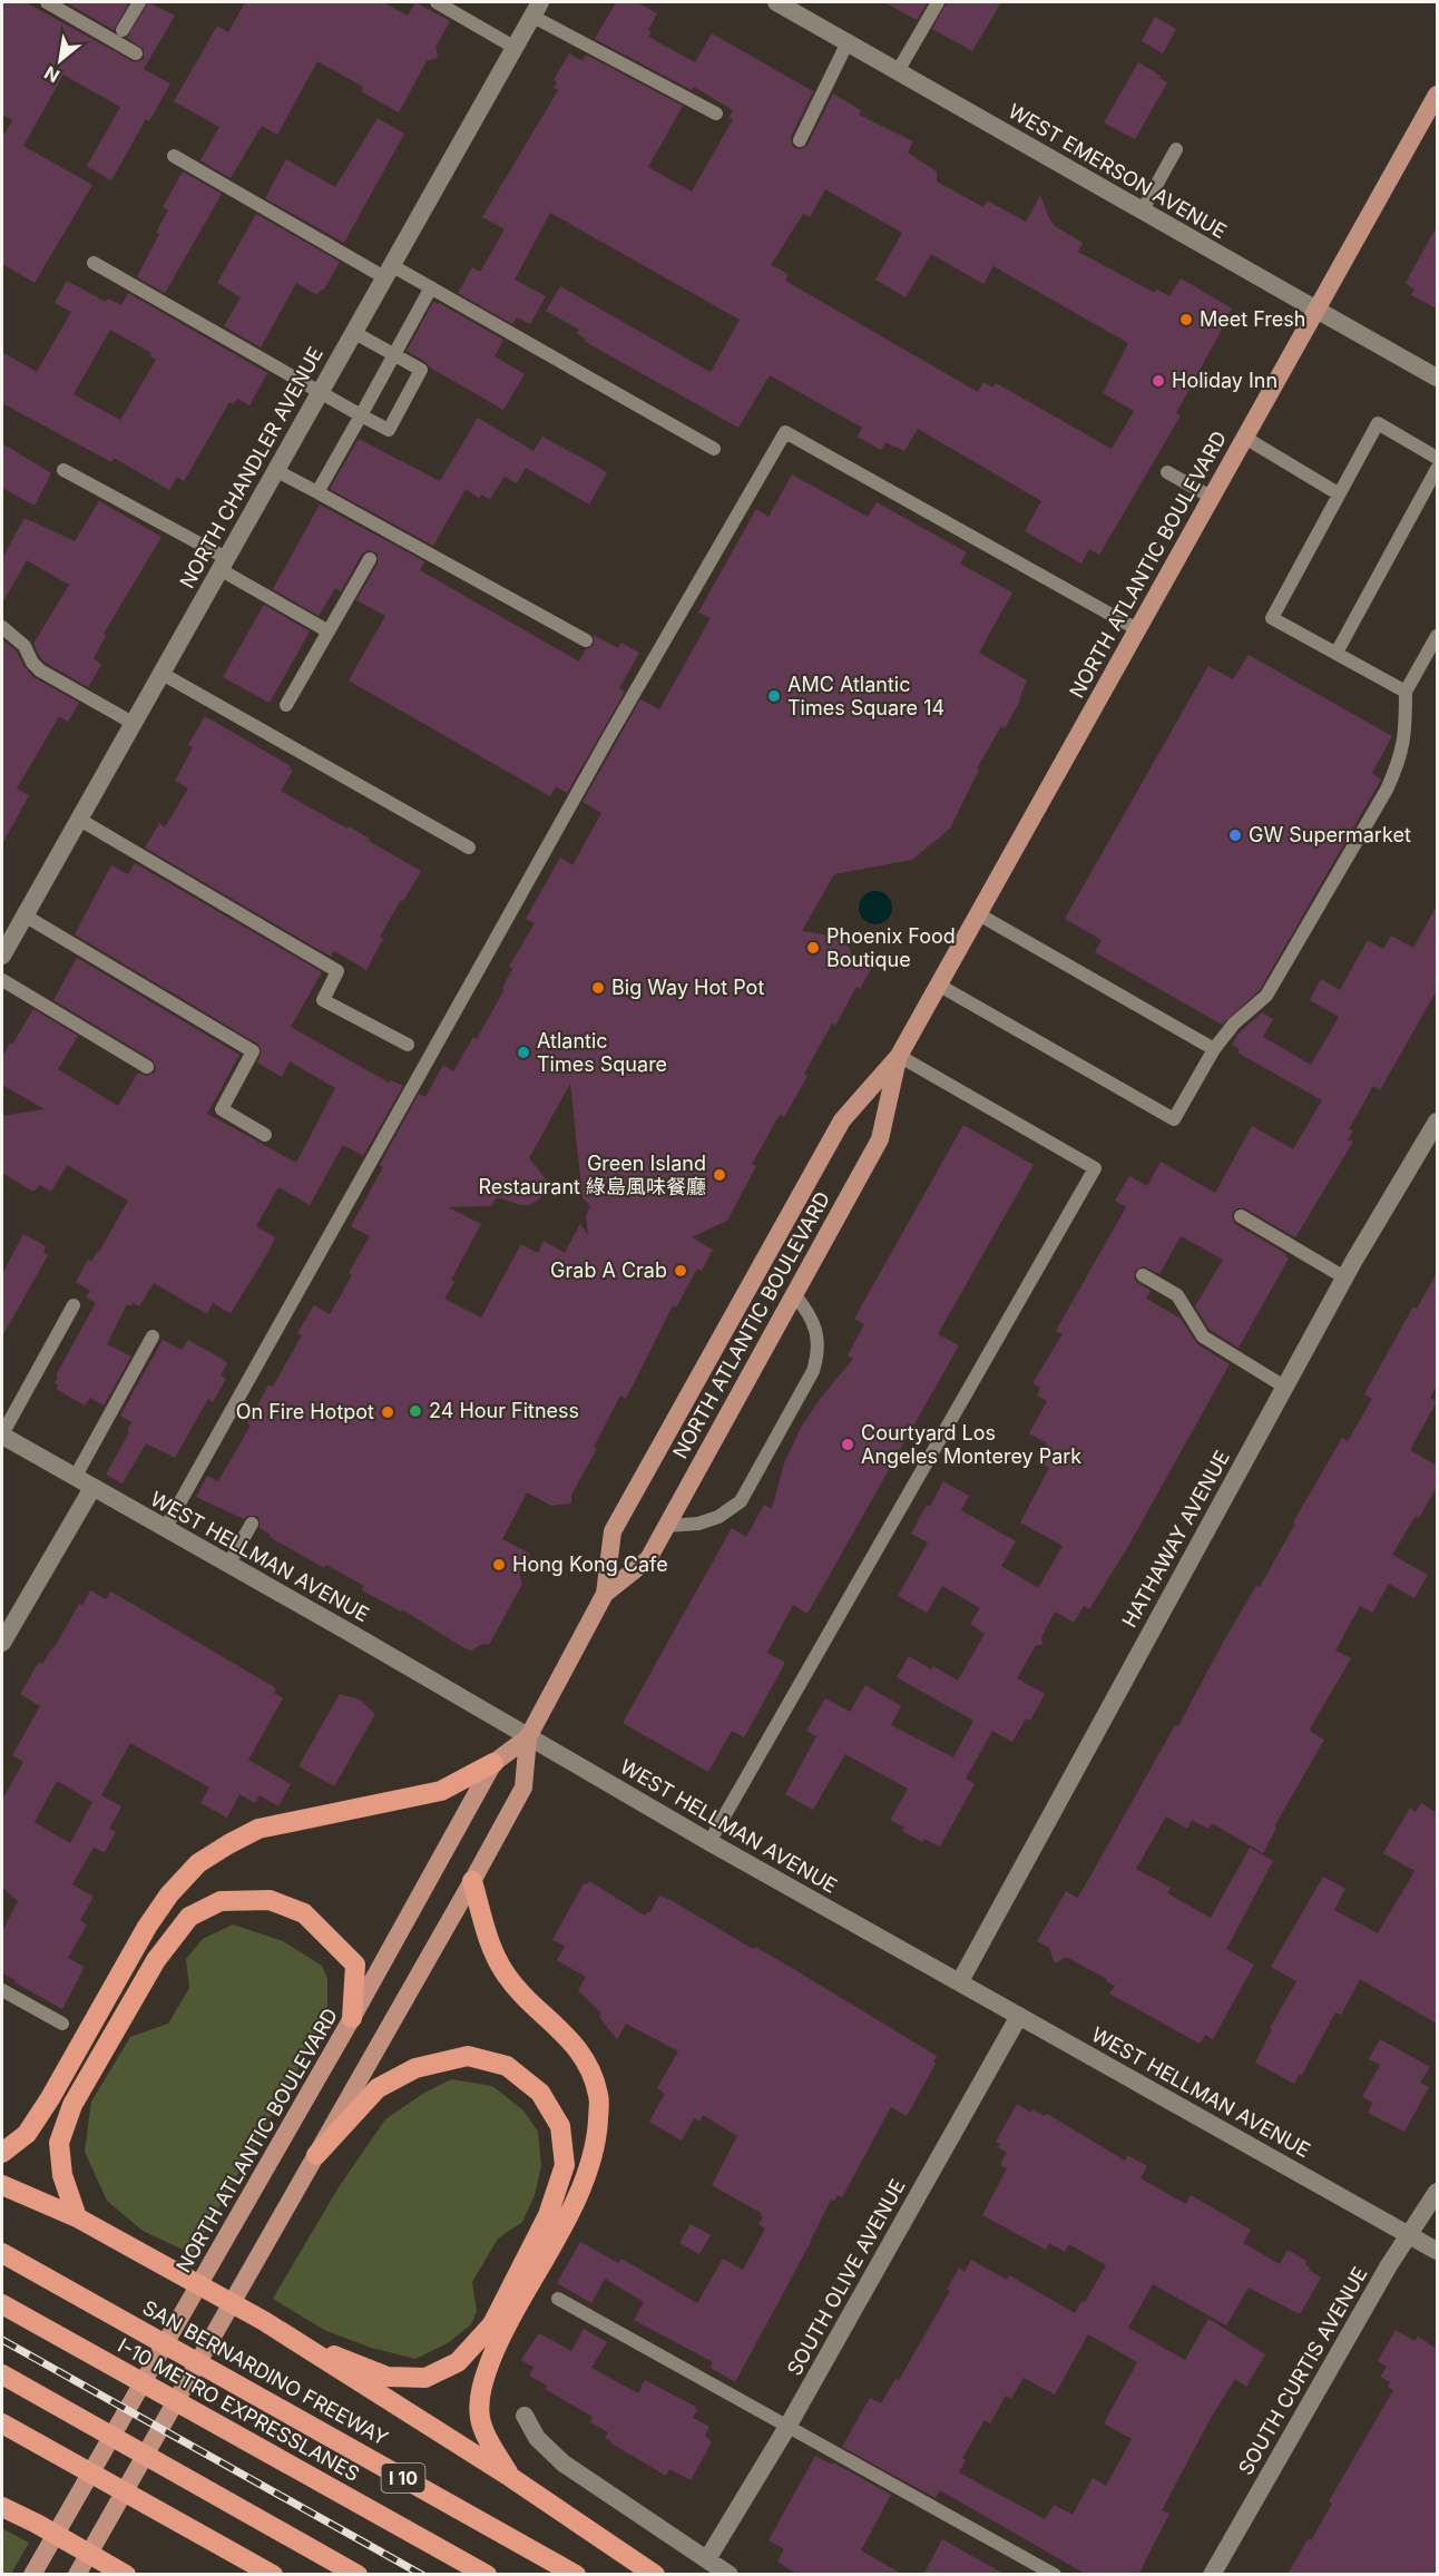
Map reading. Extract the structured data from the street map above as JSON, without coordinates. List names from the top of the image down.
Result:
{
  "streets": {
    "highway": ["SAN BERNARDINO FREEWAY", "I-10 METRO EXPRESSLANES", "I 10"],
    "main road": ["NORTH ATLANTIC BOULEVARD"],
    "street": [
      "WEST EMERSON AVENUE",
      "NORTH CHANDLER AVENUE",
      "HATHAWAY AVENUE",
      "WEST HELLMAN AVENUE",
      "SOUTH OLIVE AVENUE",
      "SOUTH CURTIS AVENUE"
    ]
  },
  "crossings": [
    ["WEST EMERSON AVENUE", "NORTH ATLANTIC BOULEVARD"],
    ["NORTH ATLANTIC BOULEVARD", "WEST HELLMAN AVENUE"],
    ["HATHAWAY AVENUE", "WEST HELLMAN AVENUE"],
    ["WEST HELLMAN AVENUE", "SOUTH OLIVE AVENUE"],
    ["WEST HELLMAN AVENUE", "SOUTH CURTIS AVENUE"]
  ],
  "places": [
    "Meet Fresh",
    "Holiday Inn",
    "AMC Atlantic Times Square 14",
    "GW Supermarket",
    "Phoenix Food Boutique",
    "Big Way Hot Pot",
    "Atlantic Times Square",
    "Green Island Restaurant 綠島風味餐廳",
    "Grab A Crab",
    "24 Hour Fitness",
    "On Fire Hotpot",
    "Courtyard Los Angeles Monterey Park",
    "Hong Kong Cafe"
  ],
  "north": "bottom left"
}
